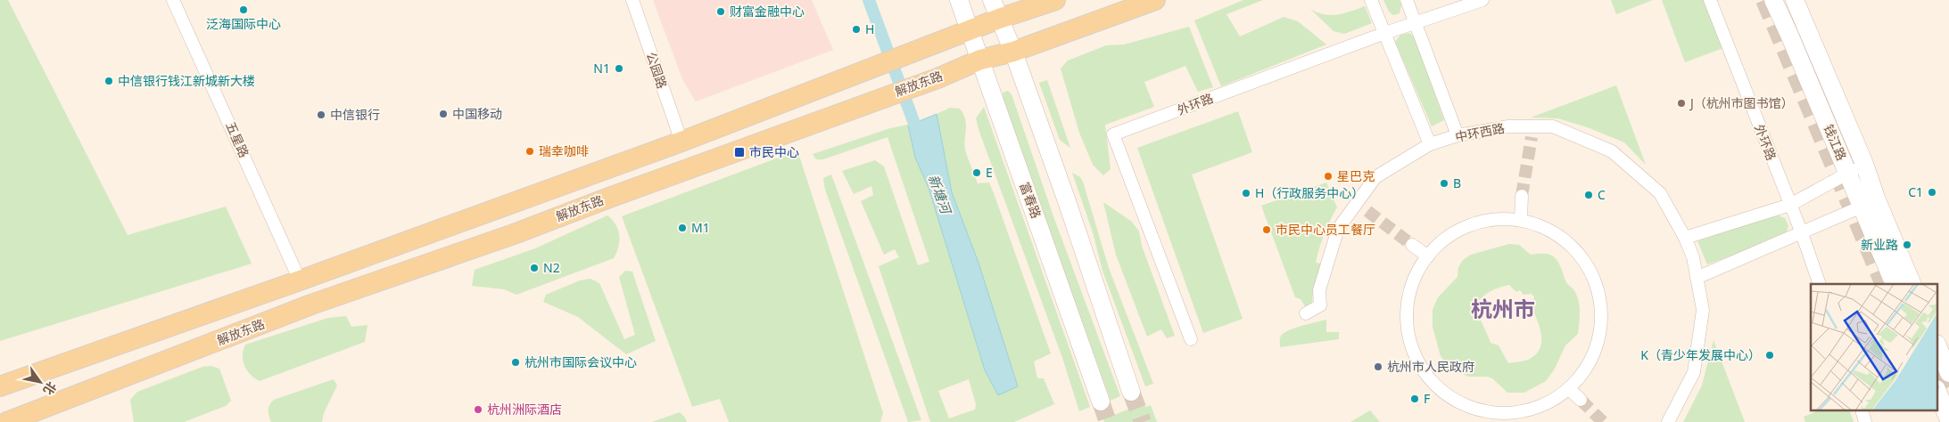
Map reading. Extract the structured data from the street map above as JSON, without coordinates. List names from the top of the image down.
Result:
{
  "streets": {
    "main road": ["解放东路", "钱江路", "富春路"],
    "street": [
      "公园路",
      "外环路",
      "中环西路",
      "五星路"
    ]
  },
  "crossings": [
    ["解放东路", "富春路"]
  ],
  "districts": ["杭州市"],
  "water": ["新塘河"],
  "places": {
    "other": [
      "泛海国际中心",
      "财富金融中心",
      "H",
      "N1",
      "中信银行钱江新城新大楼",
      "J（杭州市图书馆）",
      "中国移动",
      "中信银行",
      "瑞幸咖啡",
      "E",
      "星巴克",
      "B",
      "C1",
      "H（行政服务中心）",
      "C",
      "M1",
      "市民中心员工餐厅",
      "新业路",
      "N2",
      "K（青少年发展中心）",
      "杭州市国际会议中心",
      "杭州市人民政府",
      "F",
      "杭州洲际酒店"
    ],
    "transit": ["市民中心"]
  },
  "north": "bottom right"
}
